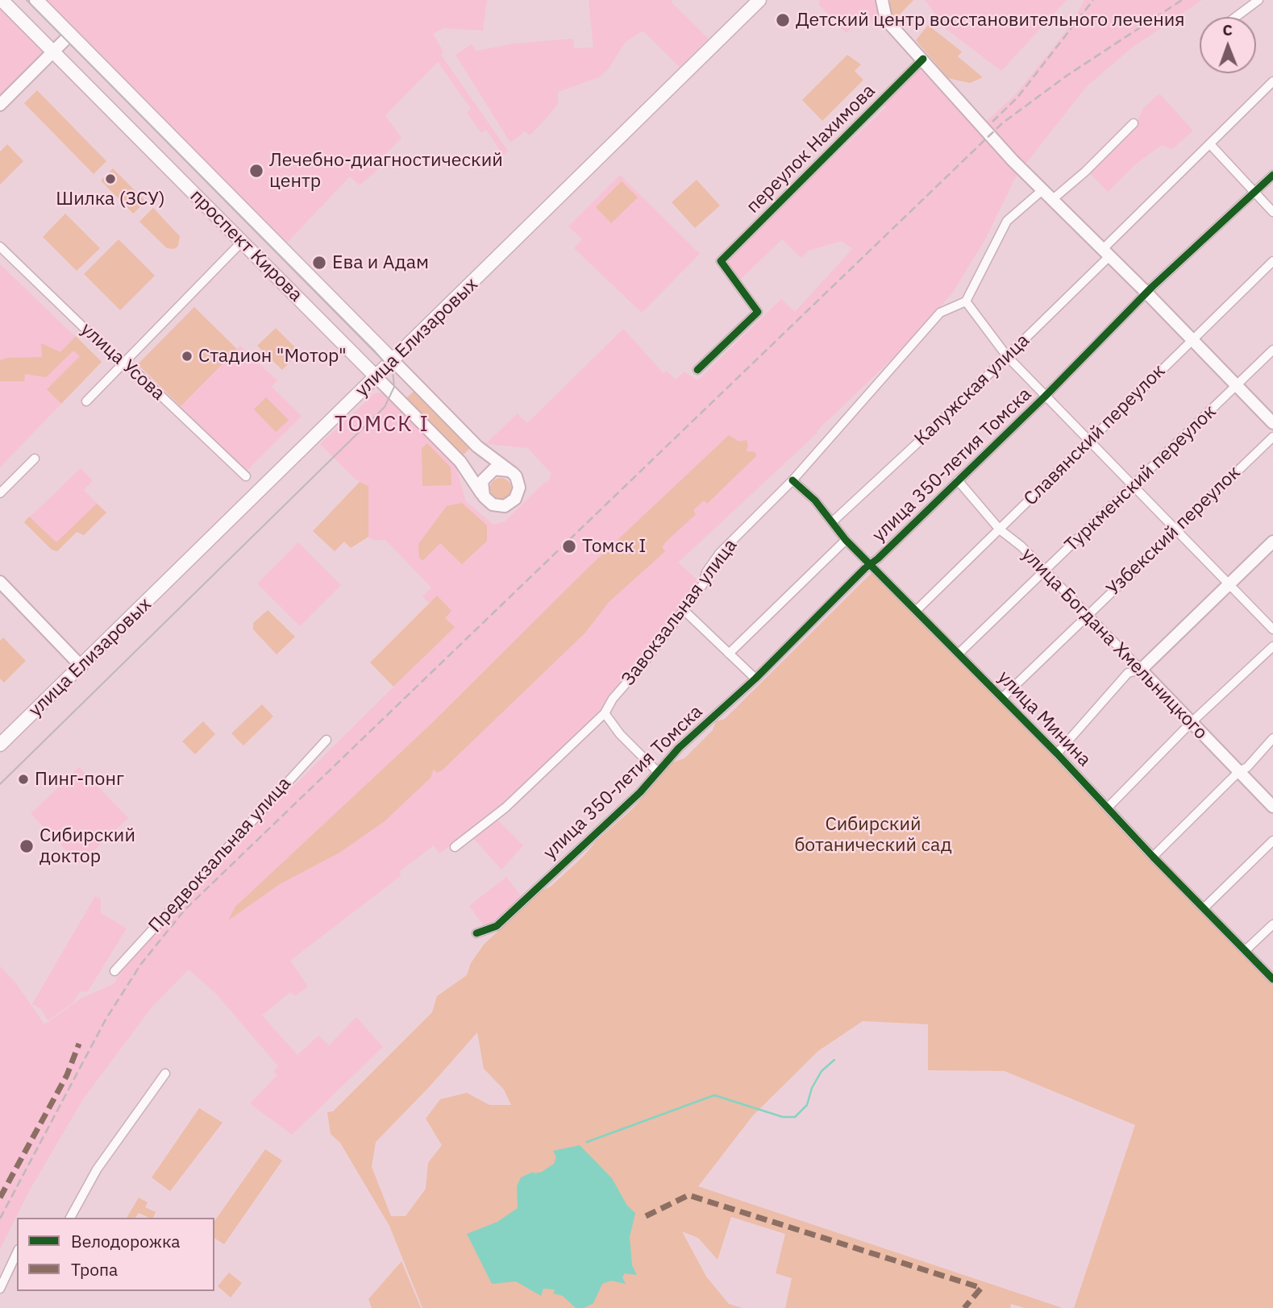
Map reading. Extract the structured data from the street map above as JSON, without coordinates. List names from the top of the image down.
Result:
{
  "streets": {
    "main road": ["проспект Кирова", "улица Елизаровых"],
    "street": [
      "переулок Нахимова",
      "улица Усова",
      "Калужская улица",
      "Славянский переулок",
      "улица 350-летия Томска",
      "Туркменский переулок",
      "Узбекский переулок",
      "Завокзальная улица",
      "улица Богдана Хмельницкого",
      "улица Минина",
      "Предвокзальная улица"
    ]
  },
  "crossings": [
    ["проспект Кирова", "улица Елизаровых"],
    ["Калужская улица", "улица Минина"],
    ["Славянский переулок", "улица Богдана Хмельницкого"],
    ["Славянский переулок", "улица Минина"],
    ["улица 350-летия Томска", "улица Богдана Хмельницкого"],
    ["улица 350-летия Томска", "улица Минина"],
    ["Туркменский переулок", "улица Богдана Хмельницкого"],
    ["Туркменский переулок", "улица Минина"],
    ["Узбекский переулок", "улица Богдана Хмельницкого"],
    ["Узбекский переулок", "улица Минина"],
    ["Завокзальная улица", "улица Минина"]
  ],
  "districts": ["ТОМСК I"],
  "parks": ["Сибирский ботанический сад"],
  "places": [
    "Детский центр восстановительного лечения",
    "Лечебно-диагностический центр",
    "Шилка (ЗСУ)",
    "Ева и Адам",
    "Стадион \"Мотор\"",
    "Томск I",
    "Пинг-понг",
    "Сибирский доктор"
  ],
  "legend": ["Велодорожка", "Тропа"],
  "north": "top"
}
